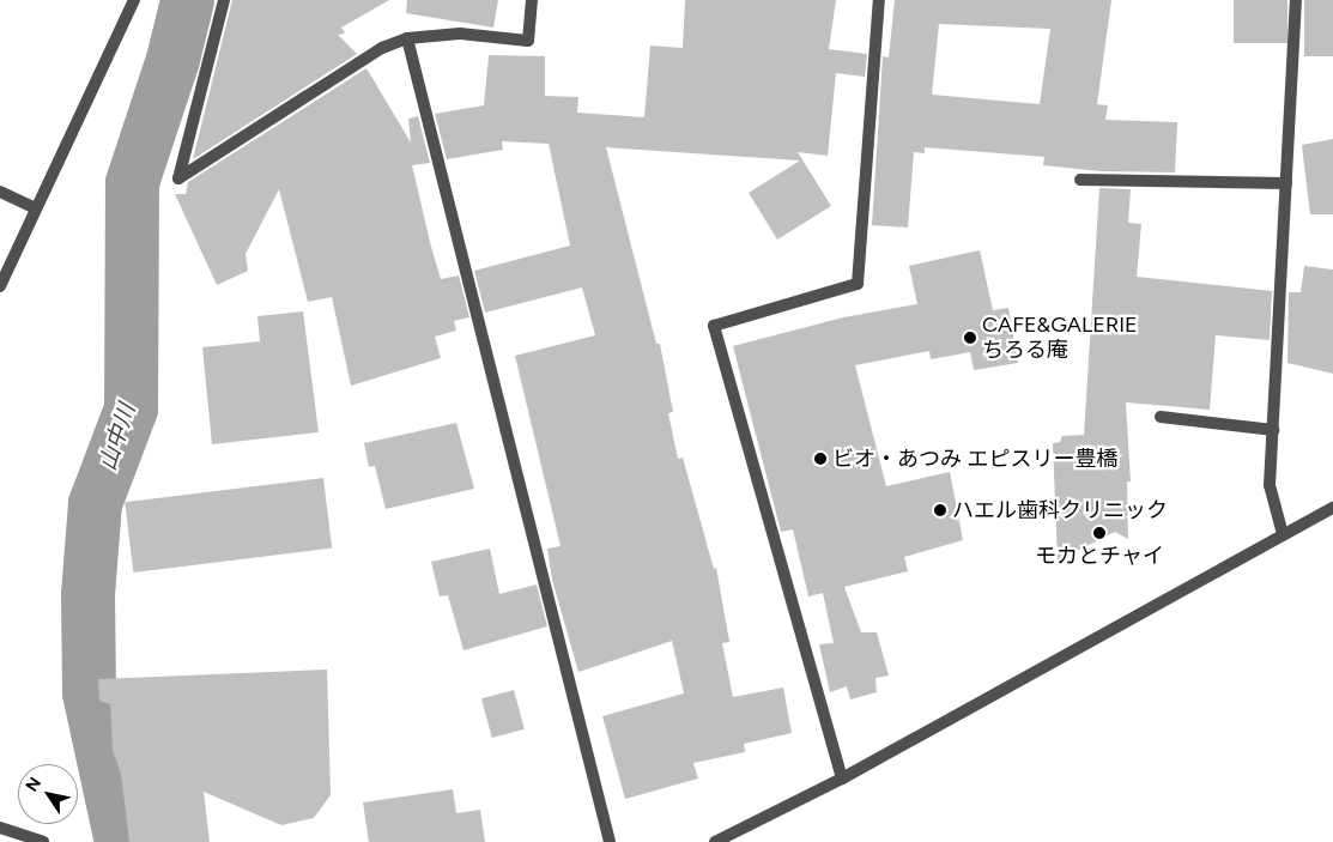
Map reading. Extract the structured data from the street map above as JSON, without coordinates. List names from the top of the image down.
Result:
{
  "water": ["山中川"],
  "places": [
    "CAFE&GALERIE ちろる庵",
    "ビオ・あつみ エピスリー豊橋",
    "ハエル歯科クリニック",
    "モカとチャイ"
  ],
  "north": "top left"
}
